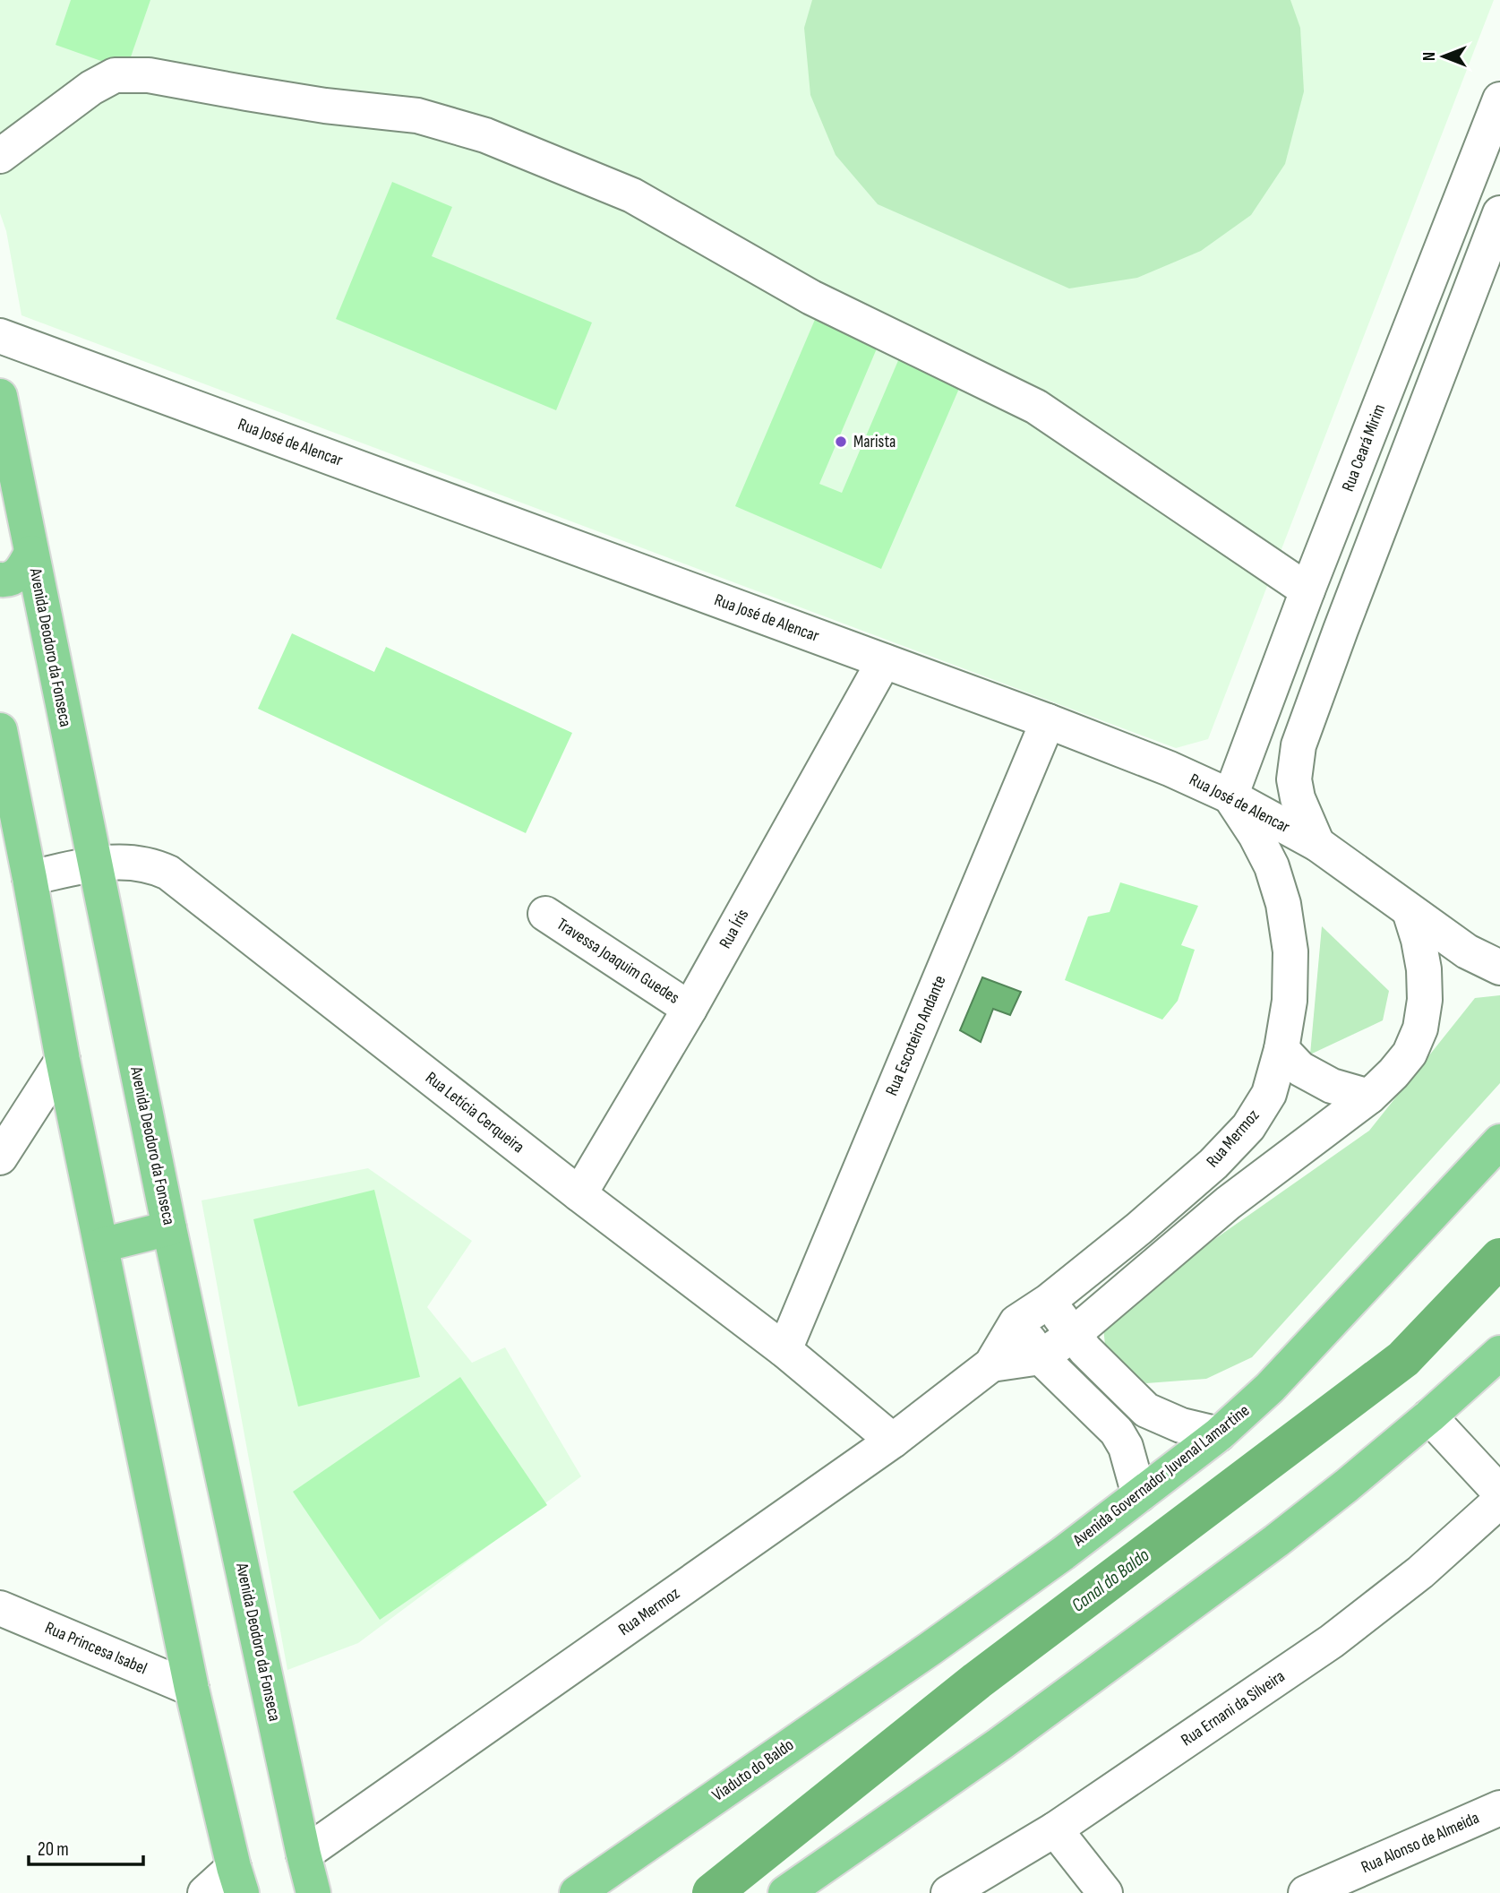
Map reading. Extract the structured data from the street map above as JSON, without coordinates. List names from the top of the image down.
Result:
{
  "streets": {
    "main road": ["Avenida Deodoro da Fonseca", "Avenida Governador Juvenal Lamartine", "Viaduto do Baldo"],
    "street": [
      "Rua José de Alencar",
      "Rua Ceará Mirim",
      "Rua Íris",
      "Travessa Joaquim Guedes",
      "Rua Escoteiro Andante",
      "Rua Letícia Cerqueira",
      "Rua Mermoz",
      "Rua Princesa Isabel",
      "Rua Ernani da Silveira",
      "Rua Alonso de Almeida"
    ]
  },
  "crossings": [
    ["Rua José de Alencar", "Rua Ceará Mirim"],
    ["Rua José de Alencar", "Rua Íris"],
    ["Rua José de Alencar", "Rua Escoteiro Andante"],
    ["Rua José de Alencar", "Rua Mermoz"],
    ["Rua Ceará Mirim", "Rua Mermoz"],
    ["Avenida Deodoro da Fonseca", "Rua Letícia Cerqueira"],
    ["Avenida Deodoro da Fonseca", "Rua Mermoz"],
    ["Rua Íris", "Travessa Joaquim Guedes"],
    ["Rua Íris", "Rua Letícia Cerqueira"],
    ["Rua Escoteiro Andante", "Rua Letícia Cerqueira"],
    ["Rua Letícia Cerqueira", "Rua Mermoz"],
    ["Avenida Governador Juvenal Lamartine", "Viaduto do Baldo"]
  ],
  "water": ["Canal do Baldo"],
  "places": ["Marista"],
  "scale_bar": "20 m",
  "north": "left"
}
